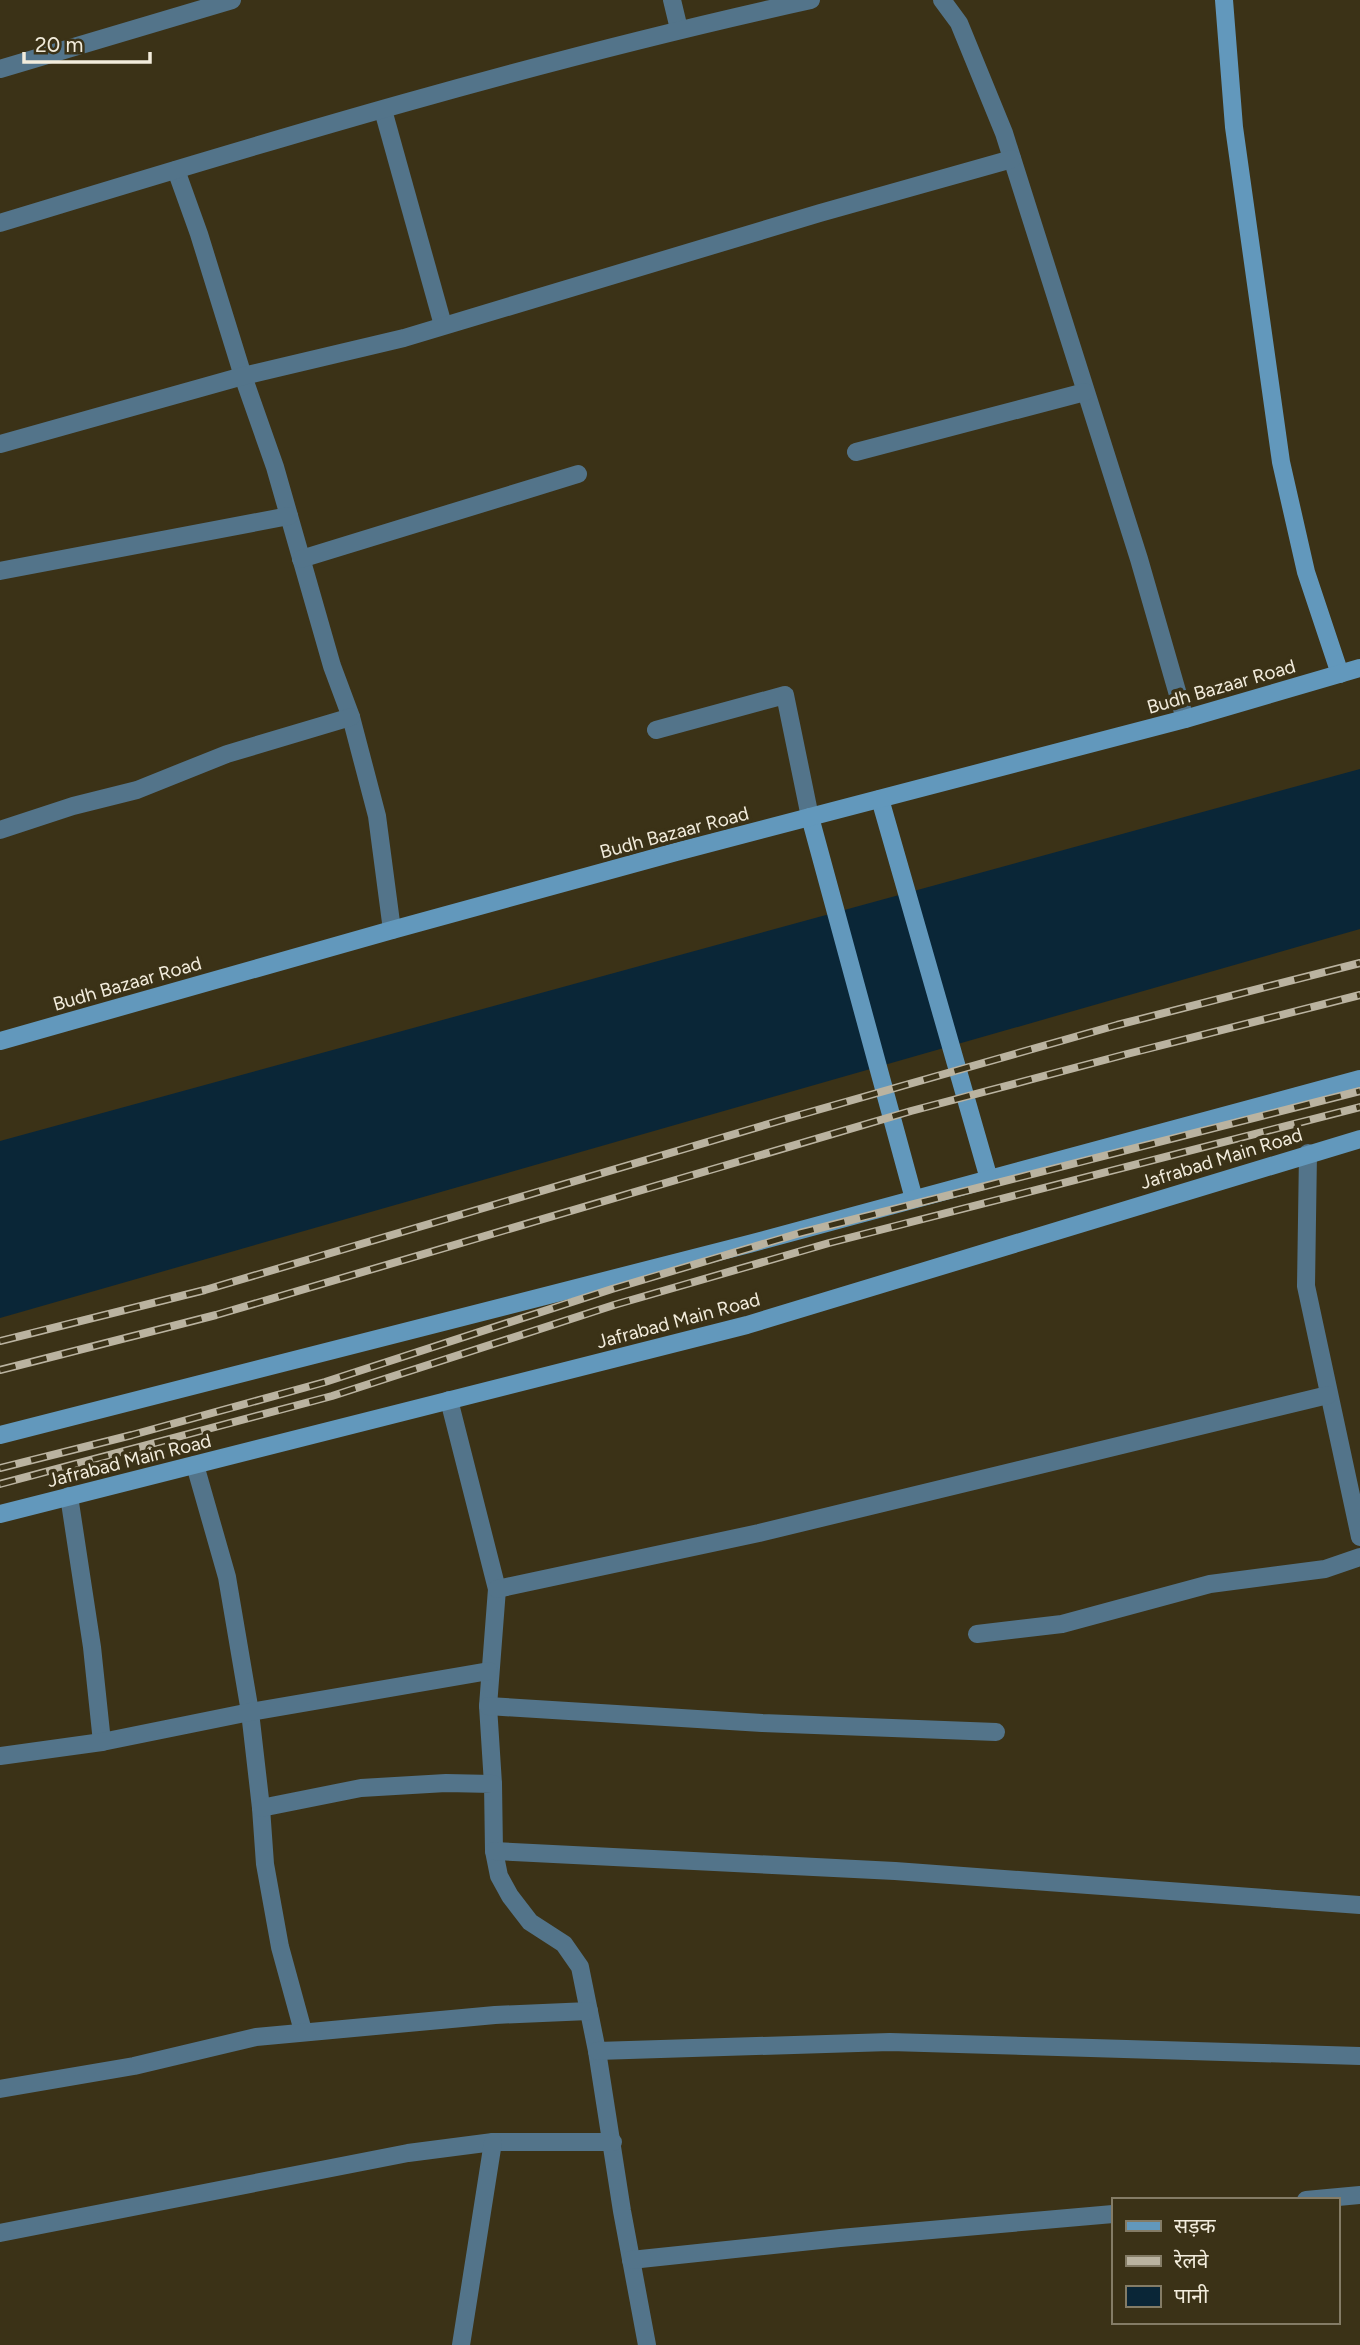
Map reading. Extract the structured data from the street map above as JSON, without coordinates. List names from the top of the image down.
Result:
{
  "streets": {
    "street": ["Budh Bazaar Road", "Jafrabad Main Road"]
  },
  "legend": ["सड़क", "रेलवे", "पानी"],
  "scale_bar": "20 m"
}
